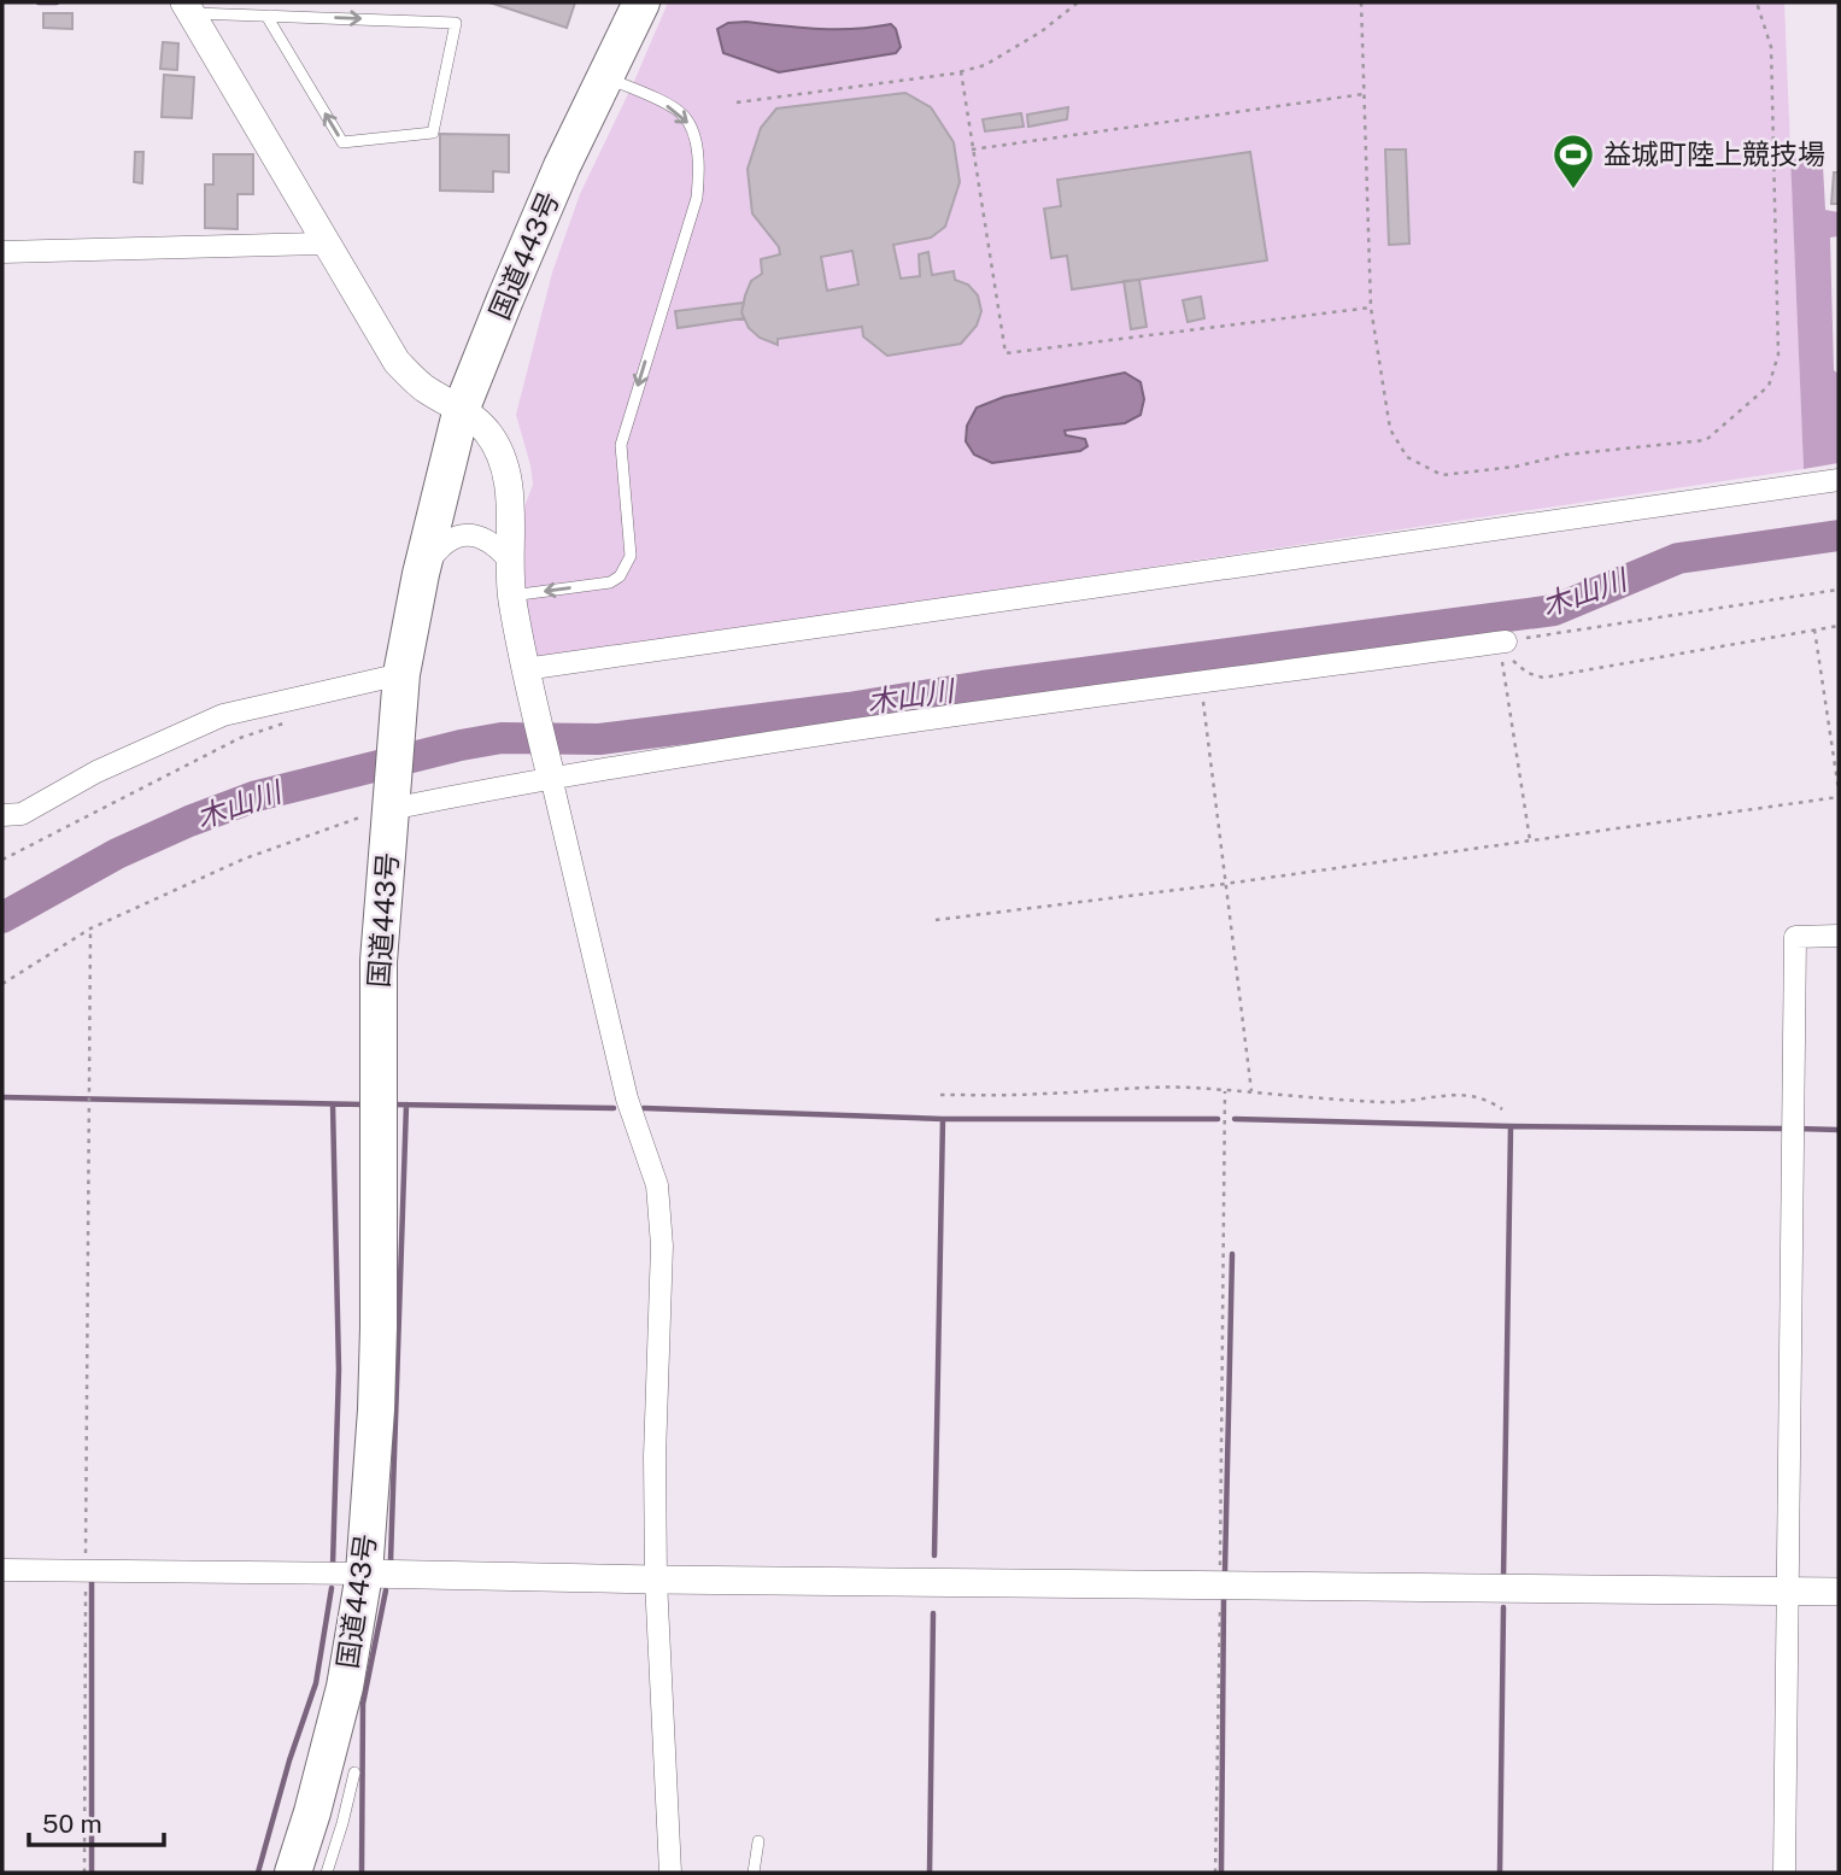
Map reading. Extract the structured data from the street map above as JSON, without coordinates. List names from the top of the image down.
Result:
{
  "streets": {
    "highway": ["国道443号"]
  },
  "water": ["木山川"],
  "places": {
    "sports": ["益城町陸上競技場"]
  },
  "scale_bar": "50 m"
}
